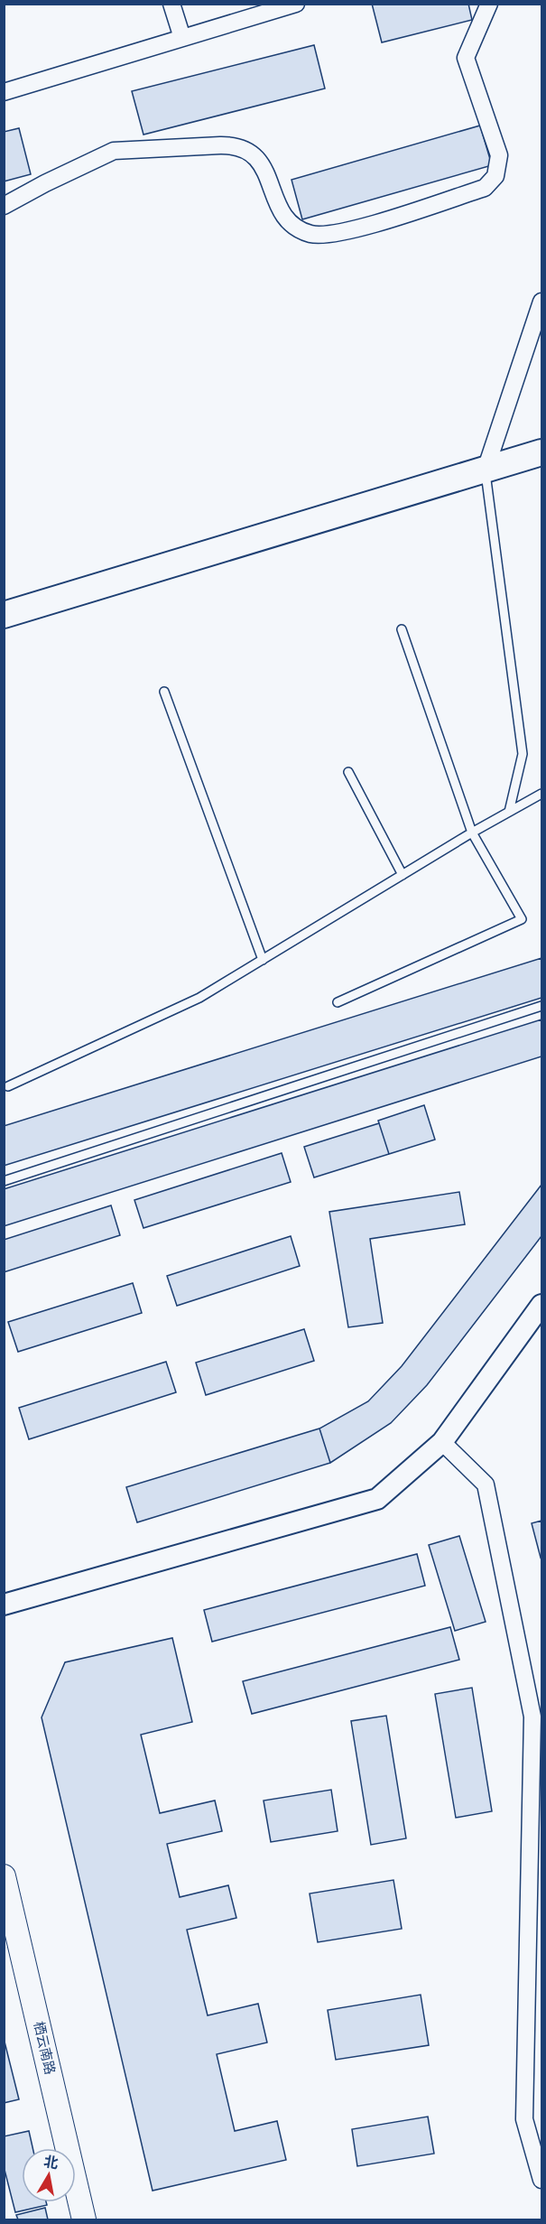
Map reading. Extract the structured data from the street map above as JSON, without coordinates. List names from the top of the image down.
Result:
{
  "streets": {
    "main road": ["栖云南路"]
  },
  "north": "top"
}
